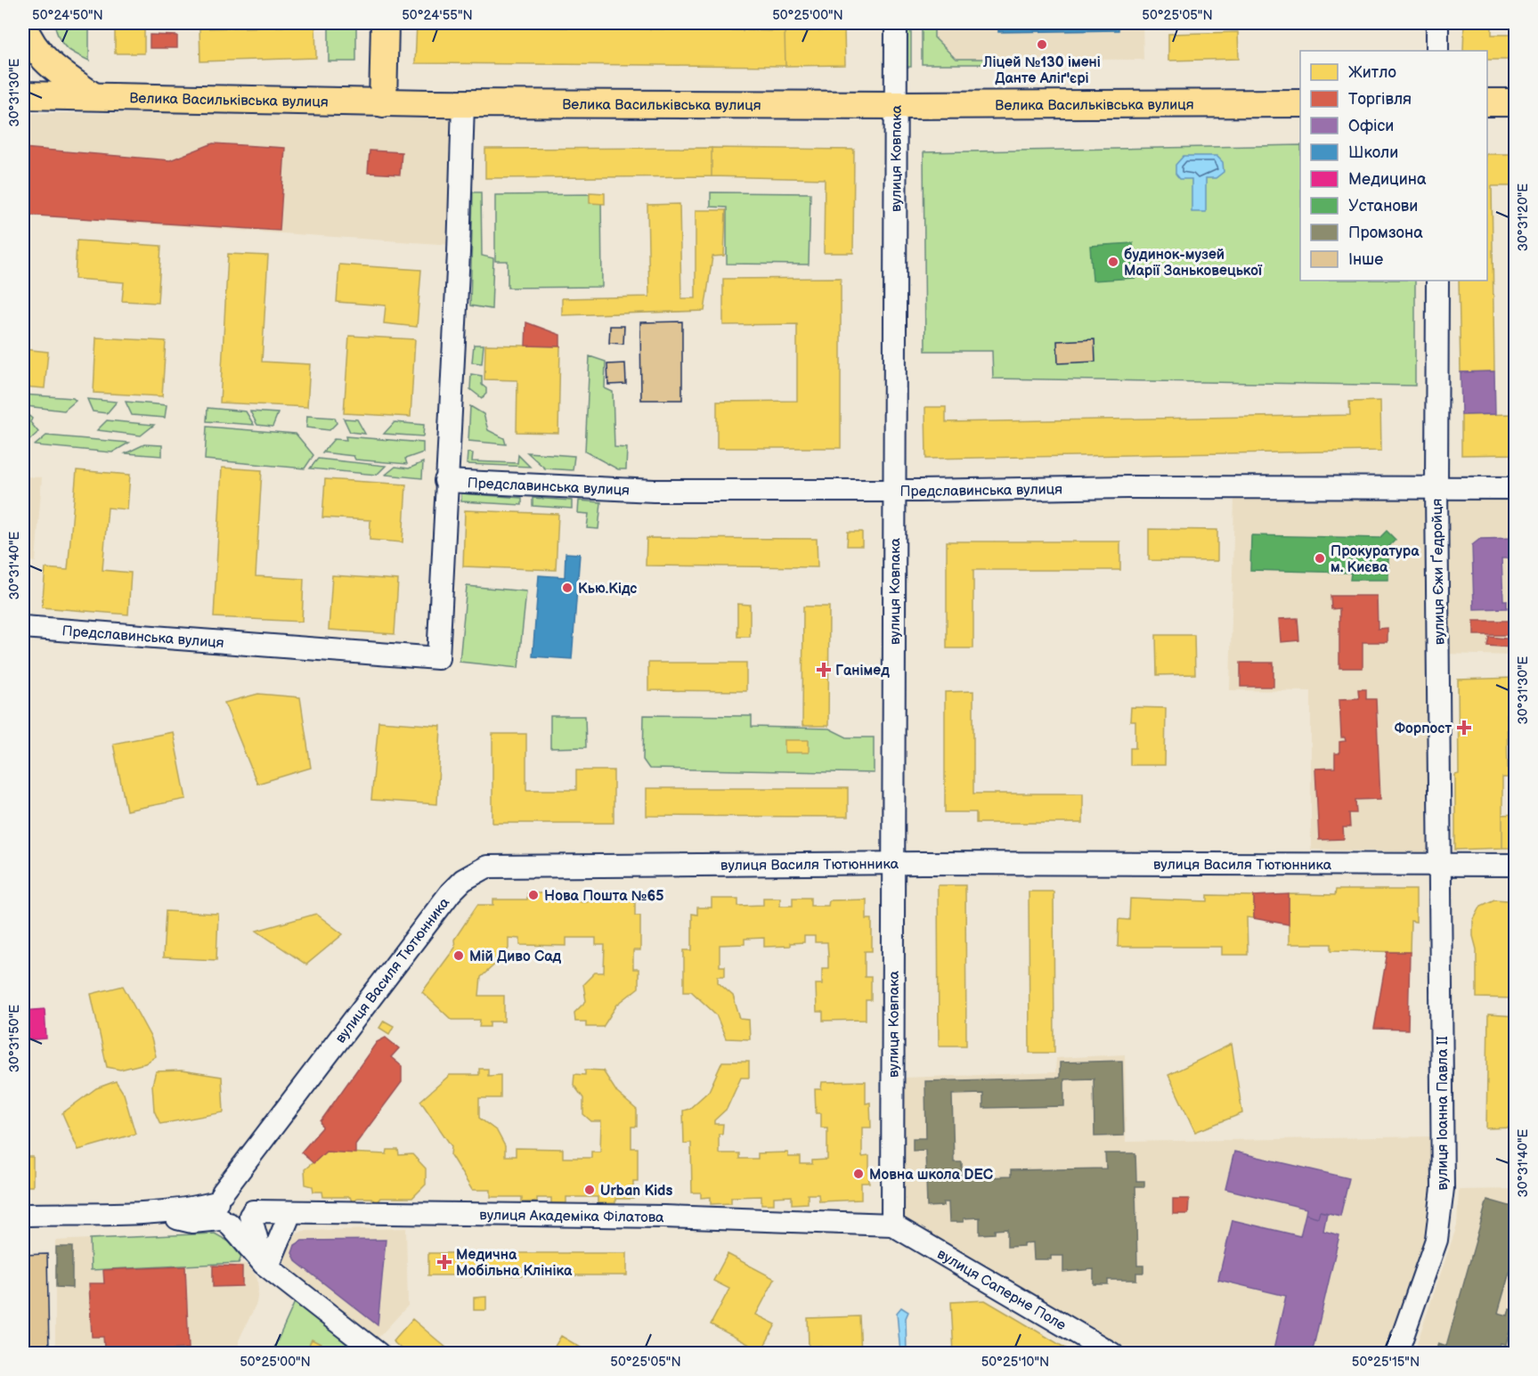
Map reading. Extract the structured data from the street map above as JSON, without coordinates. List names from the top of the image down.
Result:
{
  "streets": {
    "main road": ["Велика Васильківська вулиця"],
    "street": [
      "вулиця Ковпака",
      "Предславинська вулиця",
      "вулиця Єжи Ґедройця",
      "вулиця Василя Тютюнника",
      "вулиця Іоанна Павла II",
      "вулиця Академіка Філатова",
      "вулиця Саперне Поле"
    ]
  },
  "crossings": [
    ["Велика Васильківська вулиця", "вулиця Ковпака"],
    ["Велика Васильківська вулиця", "Предславинська вулиця"],
    ["вулиця Ковпака", "Предславинська вулиця"],
    ["вулиця Ковпака", "вулиця Василя Тютюнника"],
    ["вулиця Ковпака", "вулиця Академіка Філатова"],
    ["вулиця Ковпака", "вулиця Саперне Поле"],
    ["Предславинська вулиця", "вулиця Єжи Ґедройця"],
    ["вулиця Єжи Ґедройця", "вулиця Василя Тютюнника"],
    ["вулиця Єжи Ґедройця", "вулиця Іоанна Павла II"],
    ["вулиця Василя Тютюнника", "вулиця Іоанна Павла II"],
    ["вулиця Академіка Філатова", "вулиця Саперне Поле"]
  ],
  "places": {
    "other": [
      "Ліцей №130 імені Данте Аліґ'єрі",
      "будинок-музей Марії Заньковецької",
      "Прокуратура м. Києва",
      "Кью.Кідс",
      "Нова Пошта №65",
      "Мiй Диво Сад",
      "Мовна школа DEC",
      "Urban Kids"
    ],
    "health": ["Ганімед", "Форпост", "Медична Мобільна Клініка"]
  },
  "legend": [
    "Житло",
    "Торгівля",
    "Офіси",
    "Школи",
    "Медицина",
    "Установи",
    "Промзона",
    "Інше"
  ],
  "coordinates": [
    "50°24'50\"N",
    "50°24'55\"N",
    "50°25'00\"N",
    "50°25'05\"N",
    "30°31'30\"E",
    "30°31'20\"E",
    "30°31'40\"E",
    "30°31'50\"E",
    "50°25'10\"N",
    "50°25'15\"N"
  ]
}
